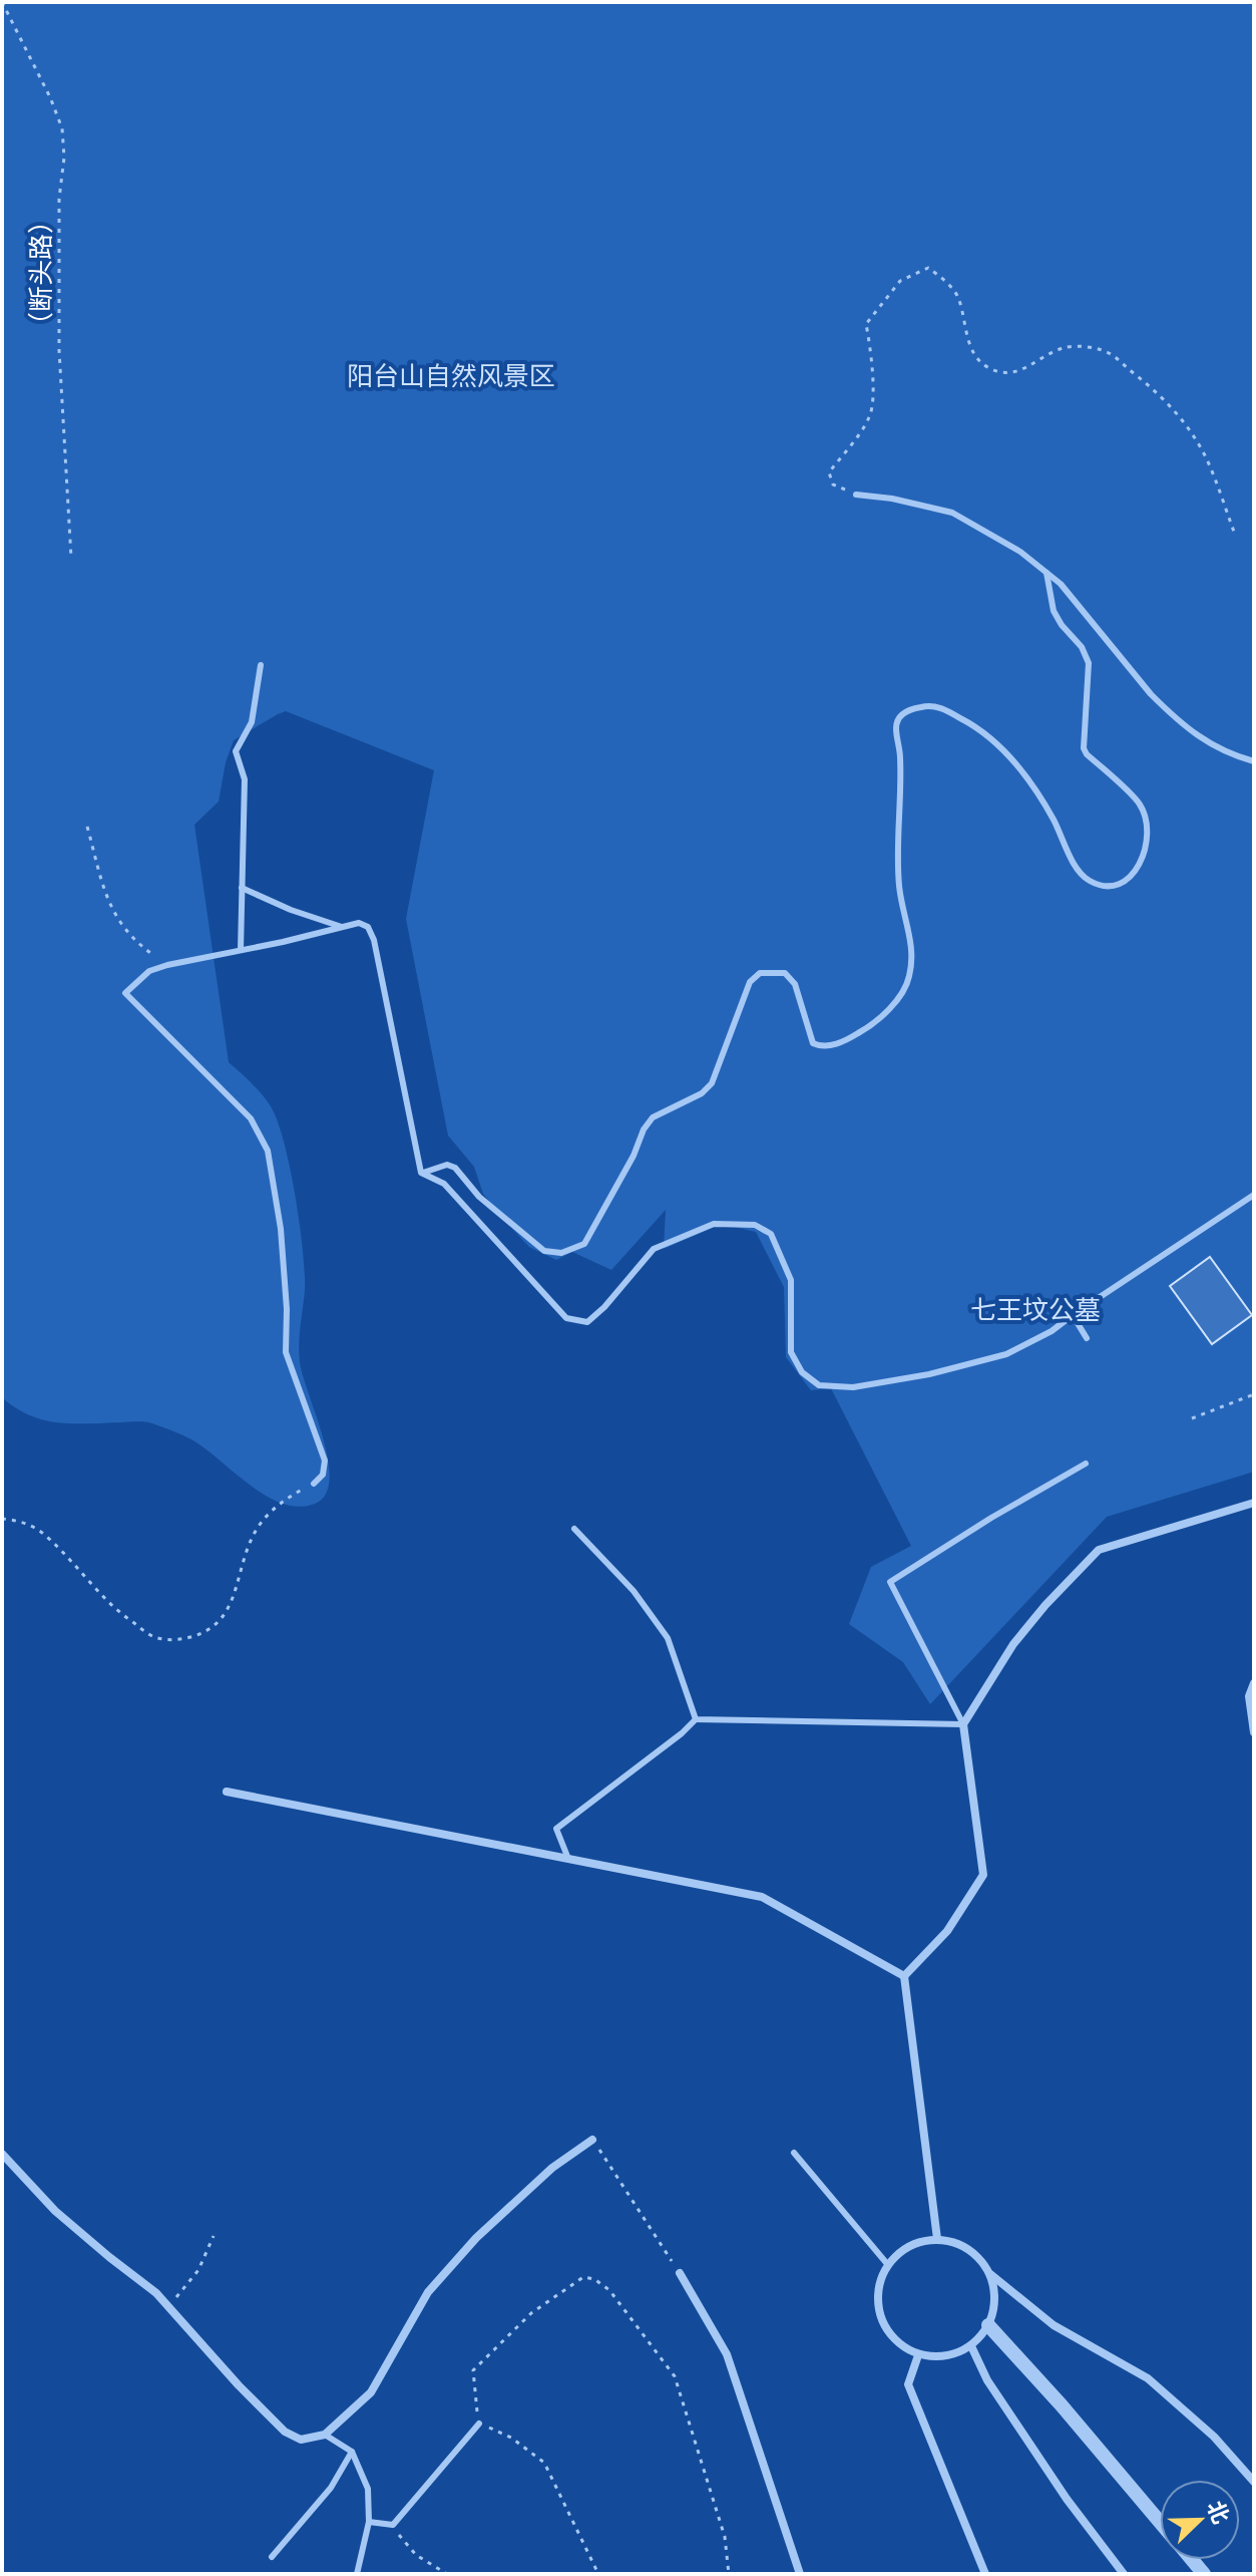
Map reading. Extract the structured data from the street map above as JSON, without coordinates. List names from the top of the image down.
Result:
{
  "streets": {
    "path": ["（断头路）"]
  },
  "parks": ["阳台山自然风景区", "七王坟公墓"],
  "north": "top right"
}
